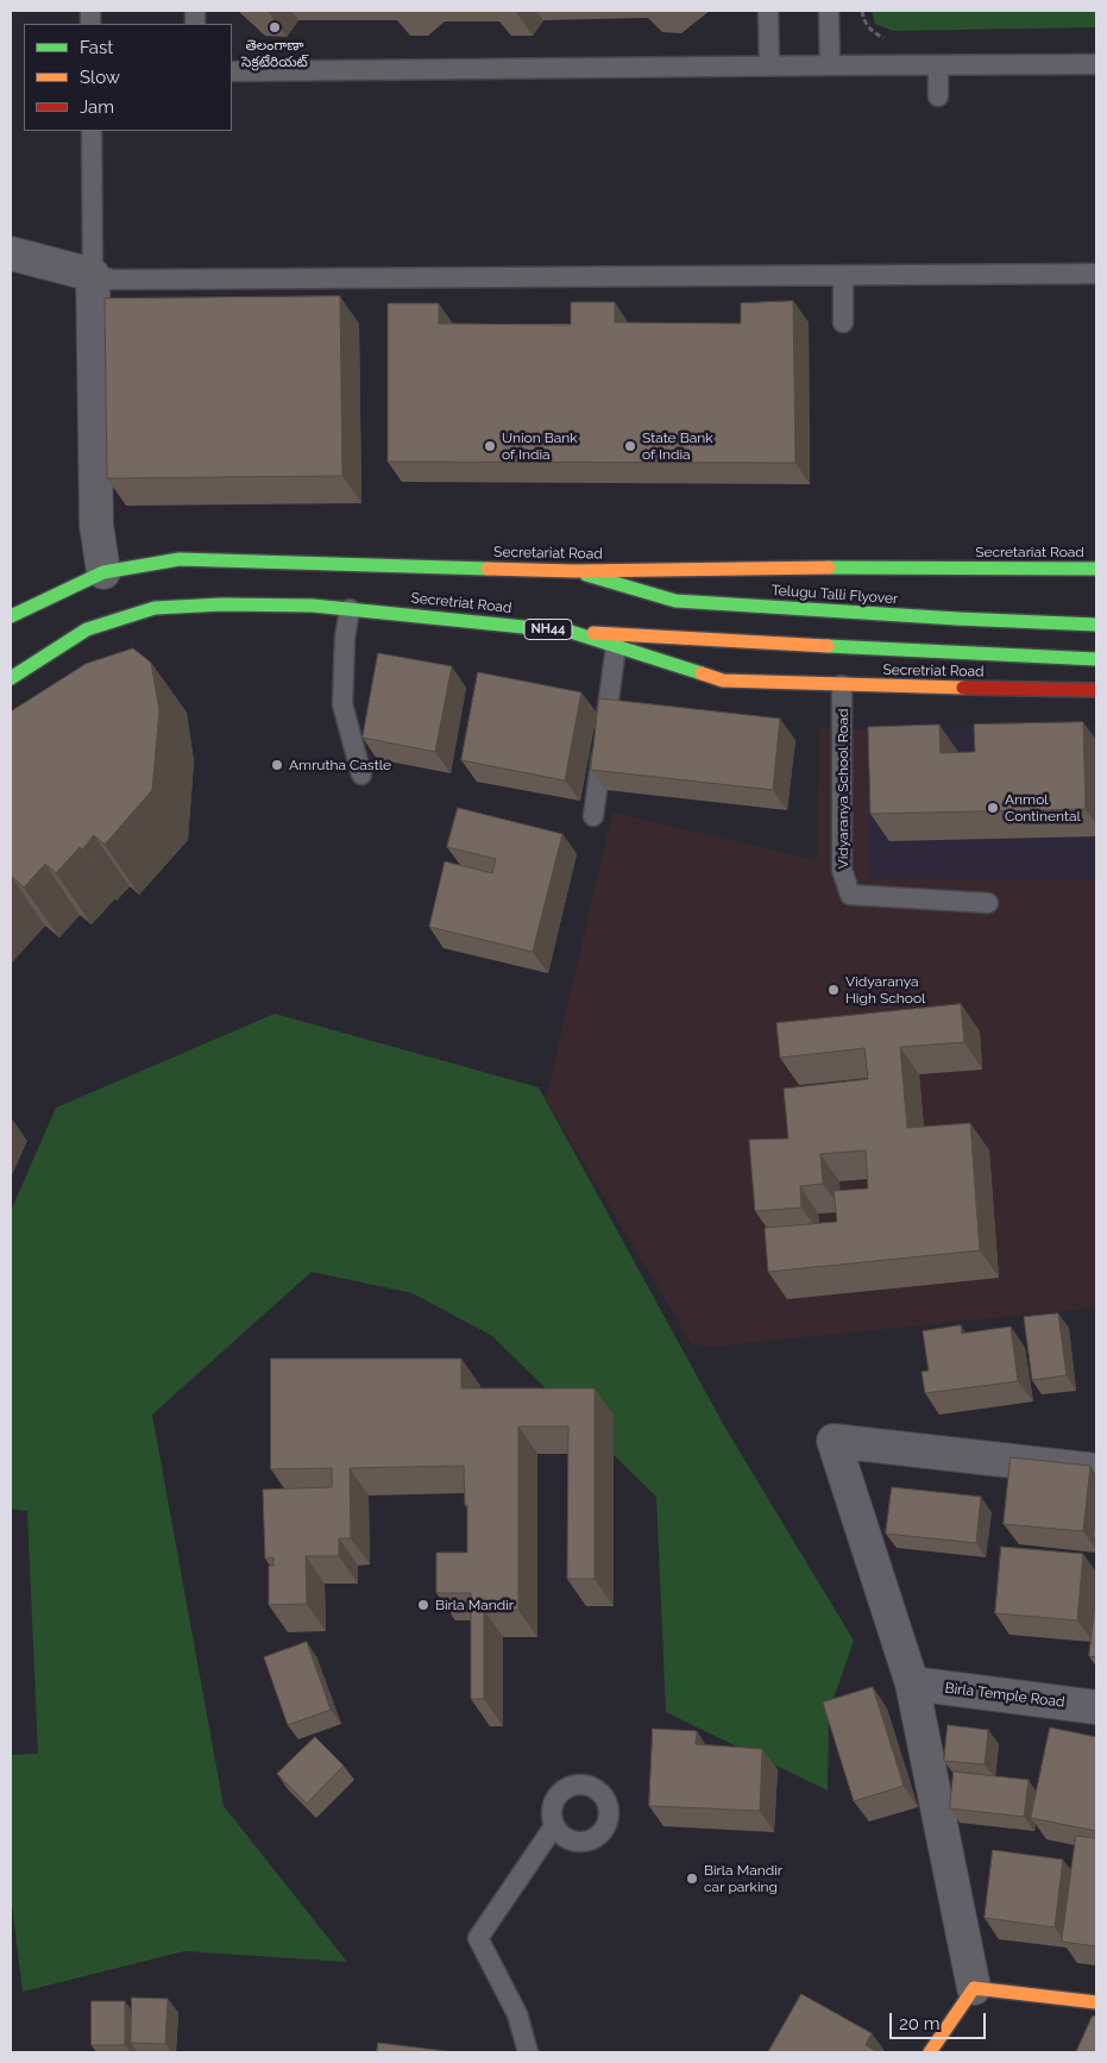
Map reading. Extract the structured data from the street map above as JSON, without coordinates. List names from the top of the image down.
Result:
{
  "streets": {
    "main road": [
      "Secretariat Road",
      "Telugu Talli Flyover",
      "Secretriat Road",
      "NH44"
    ],
    "street": ["Birla Temple Road"],
    "lane": ["Vidyaranya School Road"]
  },
  "crossings": [
    ["Secretariat Road", "Telugu Talli Flyover"],
    ["Secretriat Road", "Vidyaranya School Road"]
  ],
  "places": [
    "తెలంగాణా సెక్రటేరియట్",
    "Union Bank of India",
    "State Bank of India",
    "Amrutha Castle",
    "Anmol Continental",
    "Vidyaranya High School",
    "Birla Mandir",
    "Birla Mandir car parking"
  ],
  "legend": ["Fast", "Slow", "Jam"],
  "scale_bar": "20 m"
}
